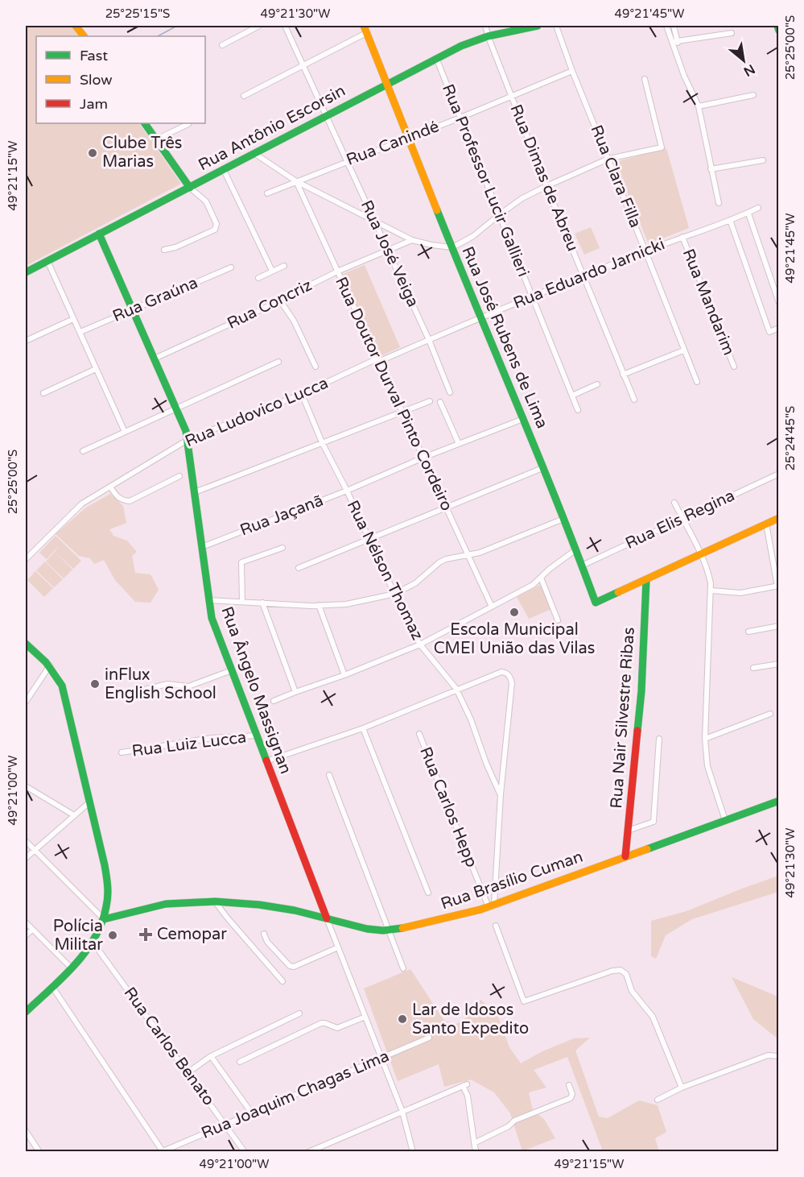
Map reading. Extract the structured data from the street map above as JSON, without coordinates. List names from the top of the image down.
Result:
{
  "streets": {
    "main road": [
      "Rua Antônio Escorsin",
      "Rua José Rubens de Lima",
      "Rua Ângelo Massignan",
      "Rua Nair Silvestre Ribas",
      "Rua Brasílio Cuman"
    ],
    "street": [
      "Rua Canindé",
      "Rua Clara Filla",
      "Rua Dimas de Abreu",
      "Rua Professor Lucir Gallieri",
      "Rua José Veiga",
      "Rua Eduardo Jarnicki",
      "Rua Graúna",
      "Rua Mandarim",
      "Rua Concriz",
      "Rua Doutor Durval Pinto Cordeiro",
      "Rua Ludovico Lucca",
      "Rua Jaçanã",
      "Rua Elis Regina",
      "Rua Nélson Thomaz",
      "Rua Luiz Lucca",
      "Rua Carlos Hepp",
      "Rua Carlos Benato",
      "Rua Joaquim Chagas Lima"
    ]
  },
  "crossings": [
    ["Rua Antônio Escorsin", "Rua Dimas de Abreu"],
    ["Rua Antônio Escorsin", "Rua Professor Lucir Gallieri"],
    ["Rua Antônio Escorsin", "Rua José Veiga"],
    ["Rua Antônio Escorsin", "Rua José Rubens de Lima"],
    ["Rua Antônio Escorsin", "Rua Ângelo Massignan"],
    ["Rua Canindé", "Rua Clara Filla"],
    ["Rua Canindé", "Rua Dimas de Abreu"],
    ["Rua Canindé", "Rua Professor Lucir Gallieri"],
    ["Rua Canindé", "Rua José Veiga"],
    ["Rua Canindé", "Rua José Rubens de Lima"],
    ["Rua Canindé", "Rua Doutor Durval Pinto Cordeiro"],
    ["Rua Clara Filla", "Rua Eduardo Jarnicki"],
    ["Rua Dimas de Abreu", "Rua Eduardo Jarnicki"],
    ["Rua Professor Lucir Gallieri", "Rua Eduardo Jarnicki"],
    ["Rua José Veiga", "Rua Eduardo Jarnicki"],
    ["Rua José Veiga", "Rua Concriz"],
    ["Rua Eduardo Jarnicki", "Rua Mandarim"],
    ["Rua Eduardo Jarnicki", "Rua José Rubens de Lima"],
    ["Rua Eduardo Jarnicki", "Rua Doutor Durval Pinto Cordeiro"],
    ["Rua Eduardo Jarnicki", "Rua Ludovico Lucca"],
    ["Rua Graúna", "Rua Ângelo Massignan"],
    ["Rua Concriz", "Rua Doutor Durval Pinto Cordeiro"],
    ["Rua Concriz", "Rua Ângelo Massignan"],
    ["Rua José Rubens de Lima", "Rua Jaçanã"],
    ["Rua José Rubens de Lima", "Rua Elis Regina"],
    ["Rua José Rubens de Lima", "Rua Nair Silvestre Ribas"],
    ["Rua Doutor Durval Pinto Cordeiro", "Rua Ludovico Lucca"],
    ["Rua Doutor Durval Pinto Cordeiro", "Rua Jaçanã"],
    ["Rua Ludovico Lucca", "Rua Nélson Thomaz"],
    ["Rua Ludovico Lucca", "Rua Ângelo Massignan"],
    ["Rua Jaçanã", "Rua Nélson Thomaz"],
    ["Rua Jaçanã", "Rua Ângelo Massignan"],
    ["Rua Ângelo Massignan", "Rua Luiz Lucca"],
    ["Rua Ângelo Massignan", "Rua Brasílio Cuman"],
    ["Rua Ângelo Massignan", "Rua Joaquim Chagas Lima"],
    ["Rua Nair Silvestre Ribas", "Rua Brasílio Cuman"],
    ["Rua Carlos Hepp", "Rua Brasílio Cuman"],
    ["Rua Carlos Benato", "Rua Joaquim Chagas Lima"]
  ],
  "places": {
    "other": [
      "Clube Três Marias",
      "Escola Municipal CMEI União das Vilas",
      "inFlux English School",
      "Polícia Militar",
      "Lar de Idosos Santo Expedito"
    ],
    "health": ["Cemopar"]
  },
  "legend": ["Fast", "Slow", "Jam"],
  "north": "bottom right",
  "coordinates": [
    "25°25'15\"S",
    "49°21'30\"W",
    "49°21'45\"W",
    "25°25'00\"S",
    "49°21'15\"W",
    "25°24'45\"S",
    "49°21'00\"W"
  ]
}
